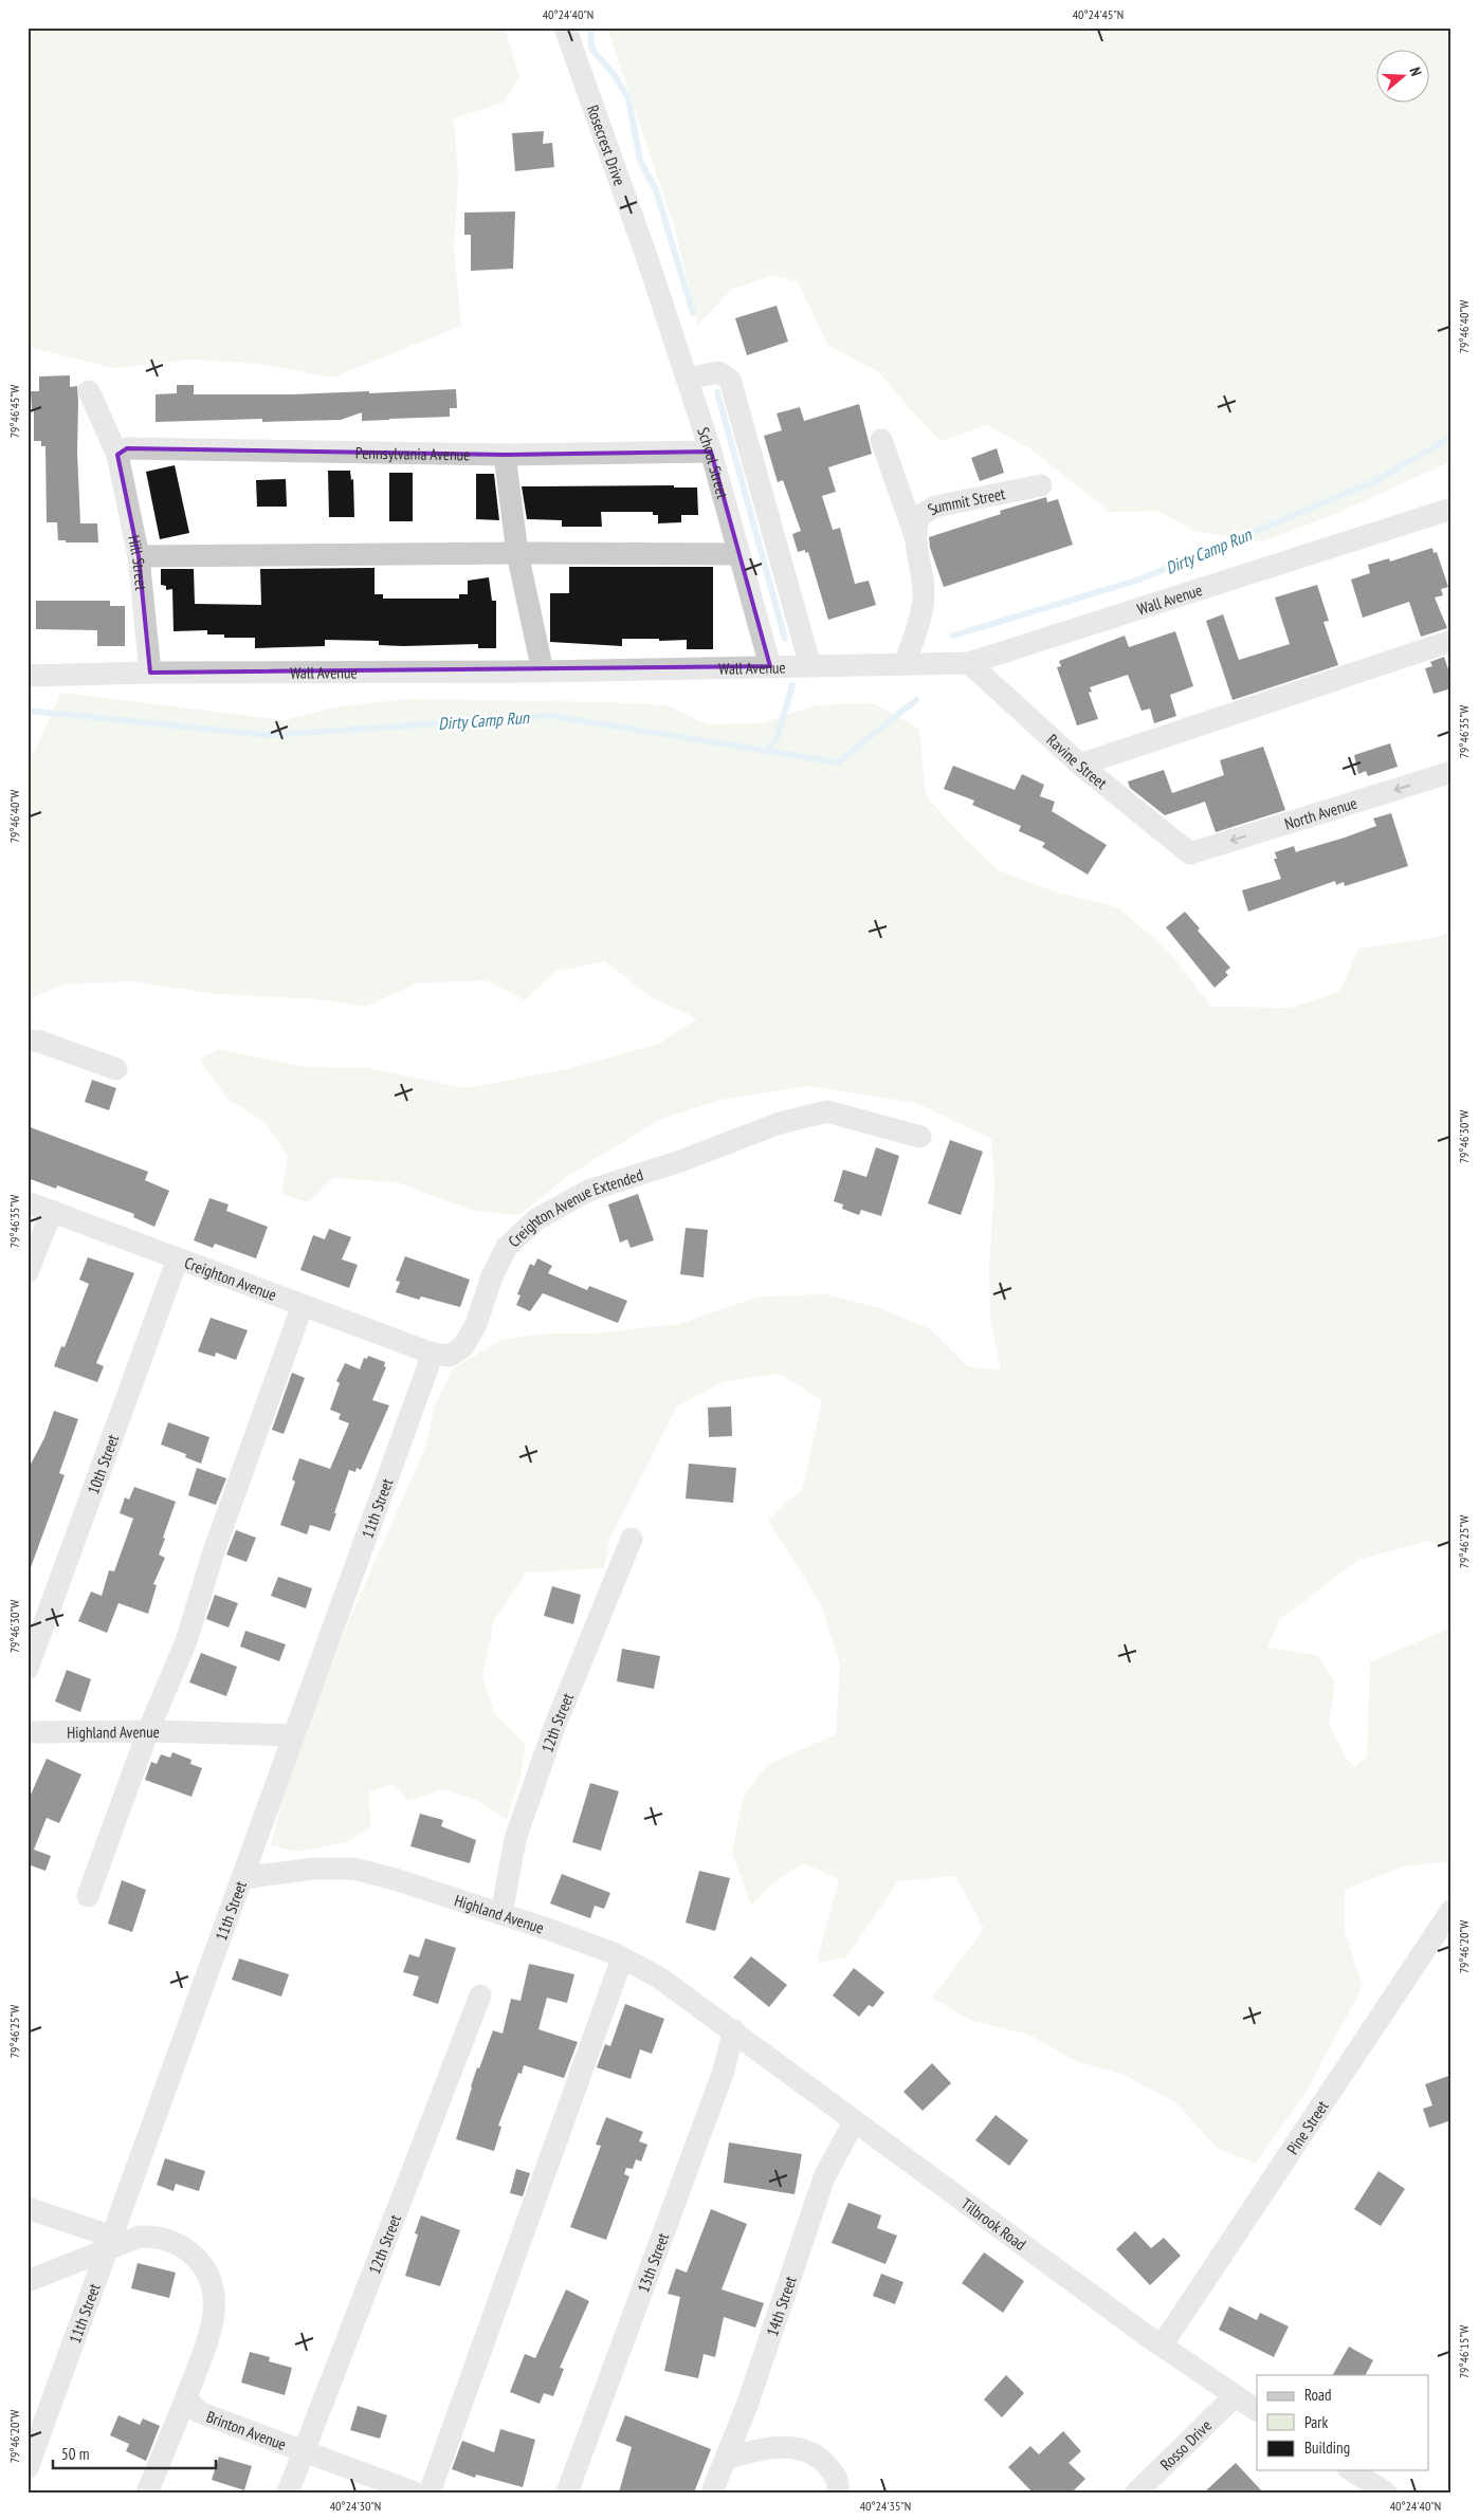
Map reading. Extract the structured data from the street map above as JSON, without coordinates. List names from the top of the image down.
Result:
{
  "streets": {
    "street": [
      "Rosecrest Drive",
      "Pennsylvania Avenue",
      "School Street",
      "Summit Street",
      "Hill Street",
      "Wall Avenue",
      "Ravine Street",
      "North Avenue",
      "Creighton Avenue Extended",
      "Creighton Avenue",
      "10th Street",
      "11th Street",
      "12th Street",
      "Highland Avenue",
      "Pine Street",
      "Tilbrook Road",
      "13th Street",
      "14th Street",
      "Brinton Avenue",
      "Rosso Drive"
    ]
  },
  "crossings": [
    ["Rosecrest Drive", "School Street"],
    ["Pennsylvania Avenue", "School Street"],
    ["Pennsylvania Avenue", "Hill Street"],
    ["School Street", "Wall Avenue"],
    ["Summit Street", "Wall Avenue"],
    ["Hill Street", "Wall Avenue"],
    ["Wall Avenue", "Ravine Street"],
    ["Ravine Street", "North Avenue"],
    ["Creighton Avenue Extended", "Creighton Avenue"],
    ["Creighton Avenue Extended", "11th Street"],
    ["Creighton Avenue", "10th Street"],
    ["Creighton Avenue", "11th Street"],
    ["11th Street", "Highland Avenue"],
    ["12th Street", "Highland Avenue"],
    ["12th Street", "Brinton Avenue"],
    ["Highland Avenue", "Tilbrook Road"],
    ["Highland Avenue", "13th Street"],
    ["Pine Street", "Tilbrook Road"],
    ["Tilbrook Road", "13th Street"],
    ["Tilbrook Road", "14th Street"],
    ["Tilbrook Road", "Rosso Drive"]
  ],
  "water": ["Dirty Camp Run"],
  "legend": ["Road", "Park", "Building"],
  "scale_bar": "50 m",
  "north": "right",
  "coordinates": [
    "40°24'40\"N",
    "40°24'45\"N",
    "79°46'40\"W",
    "79°46'45\"W",
    "79°46'35\"W",
    "79°46'30\"W",
    "79°46'25\"W",
    "79°46'20\"W",
    "79°46'15\"W",
    "40°24'30\"N",
    "40°24'35\"N"
  ]
}
